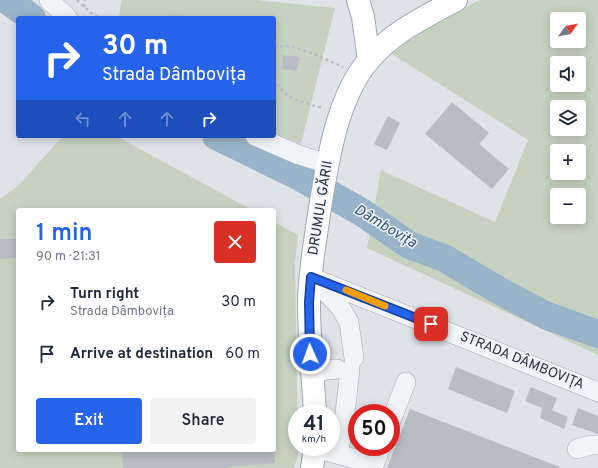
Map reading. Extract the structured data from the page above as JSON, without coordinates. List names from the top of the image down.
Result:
{
  "streets": {
    "main road": ["DRUMUL GĂRII"],
    "street": ["STRADA DÂMBOVIȚA"]
  },
  "crossings": [
    ["DRUMUL GĂRII", "STRADA DÂMBOVIȚA"]
  ],
  "water": ["Dâmbovița"],
  "north": "top right",
  "page": {
    "map_buttons": ["+", "−"],
    "turn": ["30 m", "Strada Dâmbovița"],
    "heading": ["1 min", "90 m · 21:31"],
    "list": [
      {
        "name": "Turn right",
        "note": "Strada Dâmbovița",
        "value": "30 m"
      },
      {
        "name": "Arrive at destination",
        "value": "60 m"
      }
    ],
    "buttons": ["Exit", "Share"],
    "speed": "41 km/h",
    "limit": "50"
  }
}
